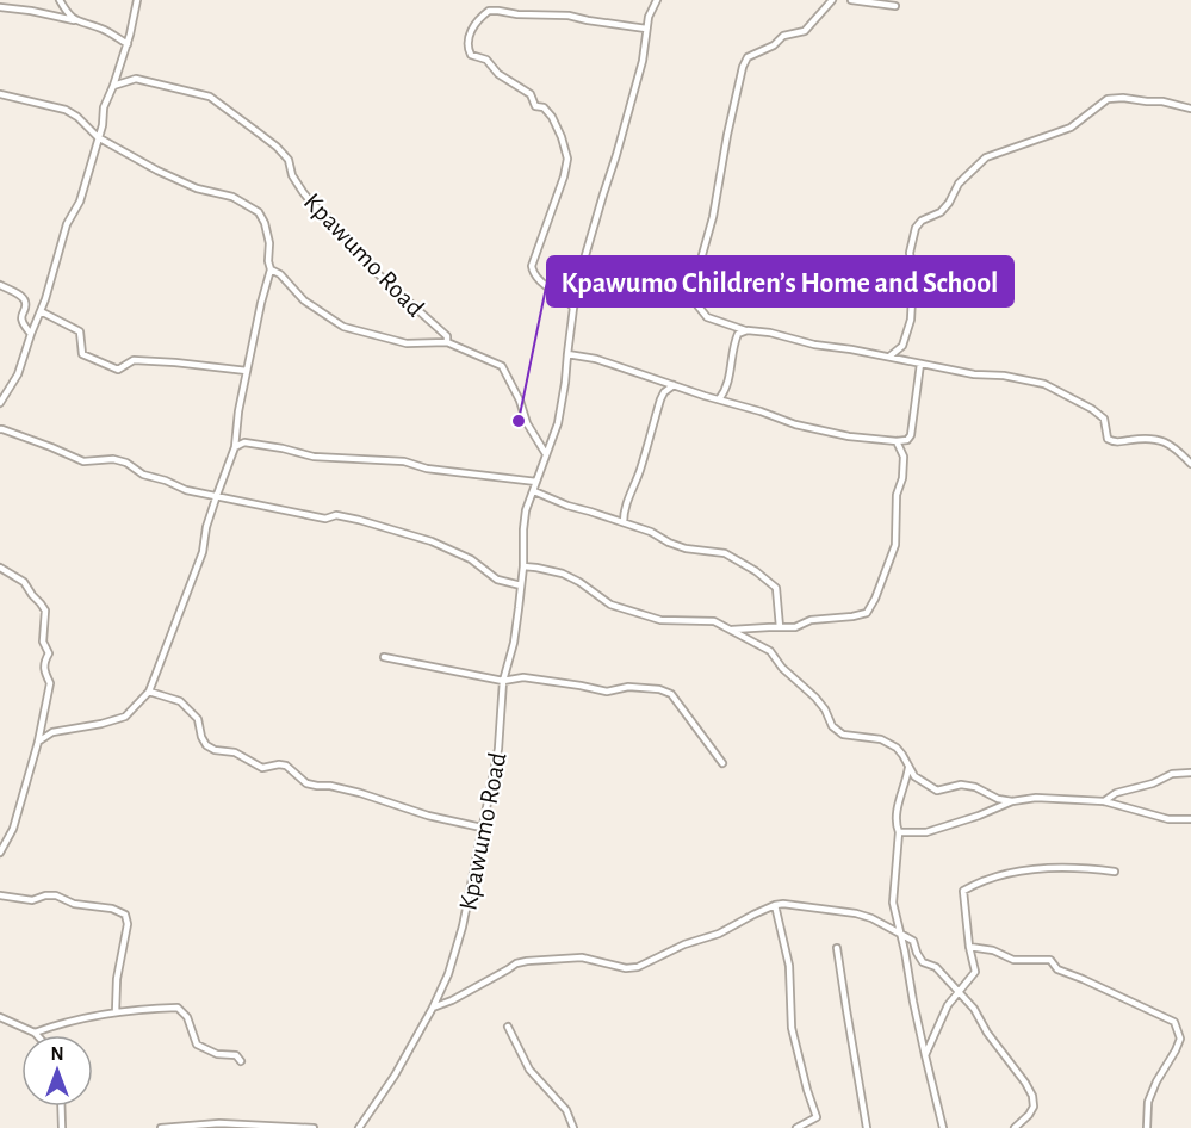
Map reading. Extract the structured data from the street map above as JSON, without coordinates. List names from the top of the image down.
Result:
{
  "streets": {
    "street": ["Kpawumo Road"]
  },
  "places": ["Kpawumo Children’s Home and School"],
  "north": "top"
}
